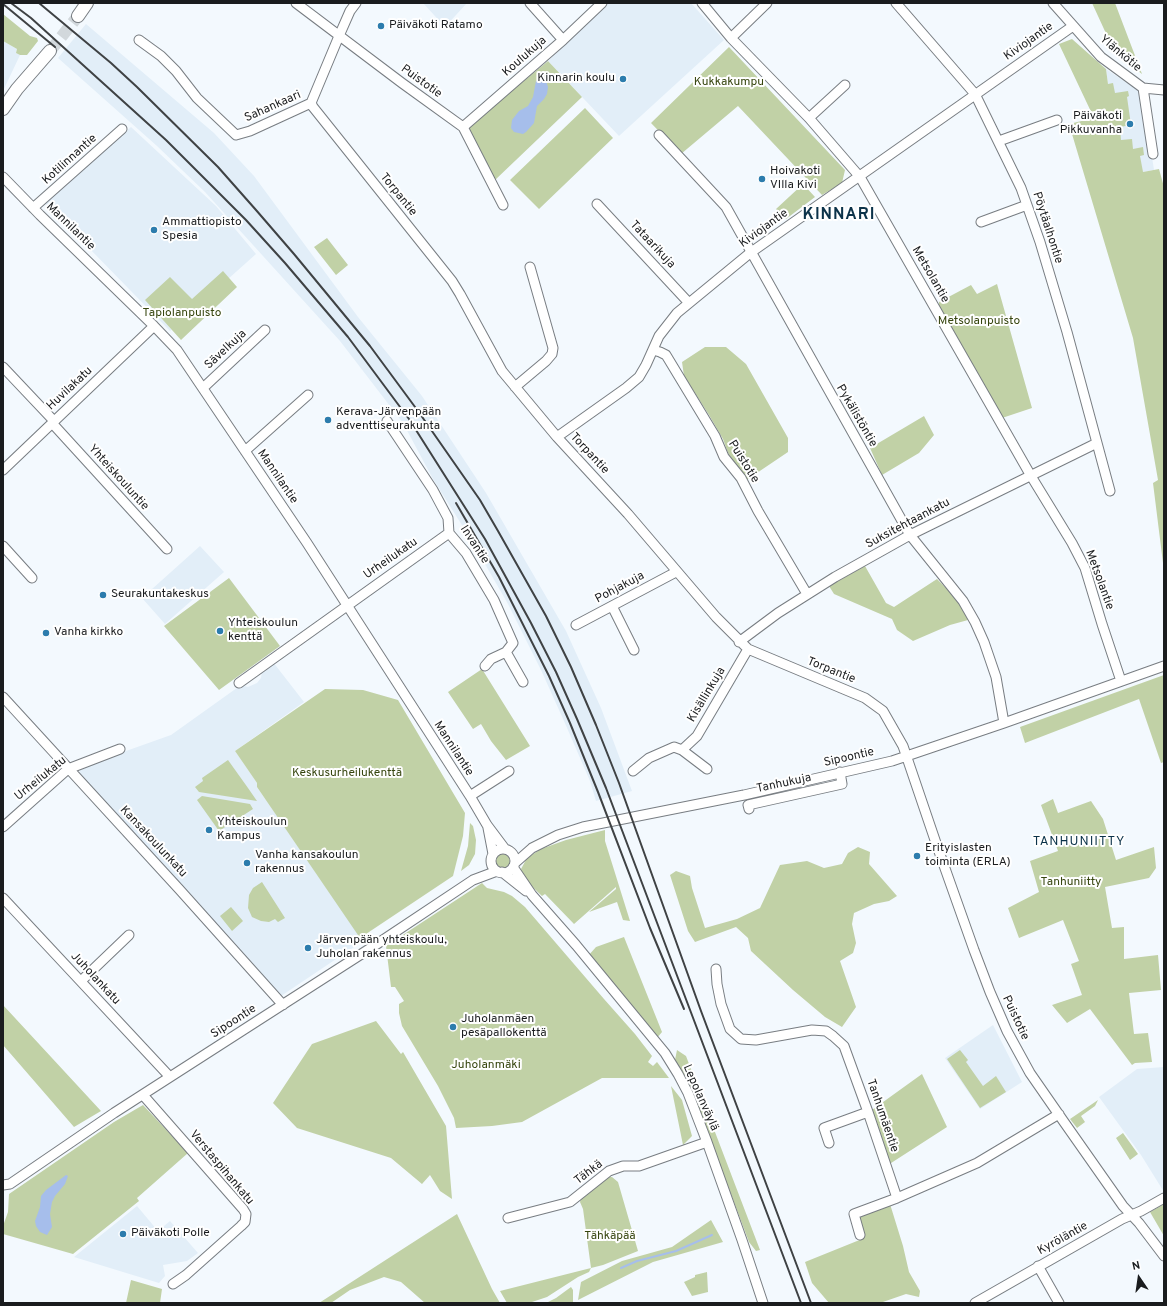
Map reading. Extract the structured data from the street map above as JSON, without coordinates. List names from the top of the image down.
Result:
{
  "streets": {
    "street": [
      "Kiviojantie",
      "Ylänkötie",
      "Koulukuja",
      "Puistotie",
      "Sahankaari",
      "Kotilinnantie",
      "Torpantie",
      "Mannilantie",
      "Pöytäalhontie",
      "Tataarikuja",
      "Metsolantie",
      "Sävelkuja",
      "Huvilakatu",
      "Pykälistöntie",
      "Yhteiskouluntie",
      "Suksitehtaankatu",
      "Invantie",
      "Urheilukatu",
      "Pohjakuja",
      "Kisällinkuja",
      "Sipoontie",
      "Tanhukuja",
      "Kansakoulunkatu",
      "Juholankatu",
      "Lepolanväylä",
      "Tanhumäentie",
      "Verstaspihankatu",
      "Tähkä",
      "Kyröläntie"
    ]
  },
  "crossings": [
    ["Kiviojantie", "Ylänkötie"],
    ["Kiviojantie", "Puistotie"],
    ["Kiviojantie", "Torpantie"],
    ["Kiviojantie", "Pöytäalhontie"],
    ["Kiviojantie", "Tataarikuja"],
    ["Kiviojantie", "Metsolantie"],
    ["Kiviojantie", "Pykälistöntie"],
    ["Koulukuja", "Puistotie"],
    ["Puistotie", "Sahankaari"],
    ["Puistotie", "Torpantie"],
    ["Puistotie", "Suksitehtaankatu"],
    ["Puistotie", "Sipoontie"],
    ["Puistotie", "Kyröläntie"],
    ["Sahankaari", "Torpantie"],
    ["Kotilinnantie", "Mannilantie"],
    ["Torpantie", "Suksitehtaankatu"],
    ["Torpantie", "Pohjakuja"],
    ["Torpantie", "Kisällinkuja"],
    ["Torpantie", "Sipoontie"],
    ["Mannilantie", "Sävelkuja"],
    ["Mannilantie", "Huvilakatu"],
    ["Mannilantie", "Urheilukatu"],
    ["Mannilantie", "Sipoontie"],
    ["Mannilantie", "Lepolanväylä"],
    ["Pöytäalhontie", "Suksitehtaankatu"],
    ["Metsolantie", "Suksitehtaankatu"],
    ["Metsolantie", "Sipoontie"],
    ["Huvilakatu", "Yhteiskouluntie"],
    ["Pykälistöntie", "Suksitehtaankatu"],
    ["Pykälistöntie", "Sipoontie"],
    ["Invantie", "Urheilukatu"],
    ["Urheilukatu", "Kansakoulunkatu"],
    ["Sipoontie", "Tanhukuja"],
    ["Sipoontie", "Kansakoulunkatu"],
    ["Sipoontie", "Juholankatu"],
    ["Sipoontie", "Lepolanväylä"],
    ["Sipoontie", "Verstaspihankatu"],
    ["Lepolanväylä", "Tähkä"]
  ],
  "districts": ["KINNARI", "TANHUNIITTY"],
  "parks": [
    "Kukkakumpu",
    "Tapiolanpuisto",
    "Metsolanpuisto",
    "Keskusurheilukenttä",
    "Tanhuniitty",
    "Juholanmäki",
    "Tähkäpää"
  ],
  "places": [
    "Päiväkoti Ratamo",
    "Kinnarin koulu",
    "Päiväkoti Pikkuvanha",
    "Hoivakoti VIlla Kivi",
    "Ammattiopisto Spesia",
    "Kerava-Järvenpään adventtiseurakunta",
    "Seurakuntakeskus",
    "Yhteiskoulun kenttä",
    "Vanha kirkko",
    "Yhteiskoulun Kampus",
    "Erityislasten toiminta (ERLA)",
    "Vanha kansakoulun rakennus",
    "Järvenpään yhteiskoulu, Juholan rakennus",
    "Juholanmäen pesäpallokenttä",
    "Päiväkoti Polle"
  ],
  "north": "top"
}
